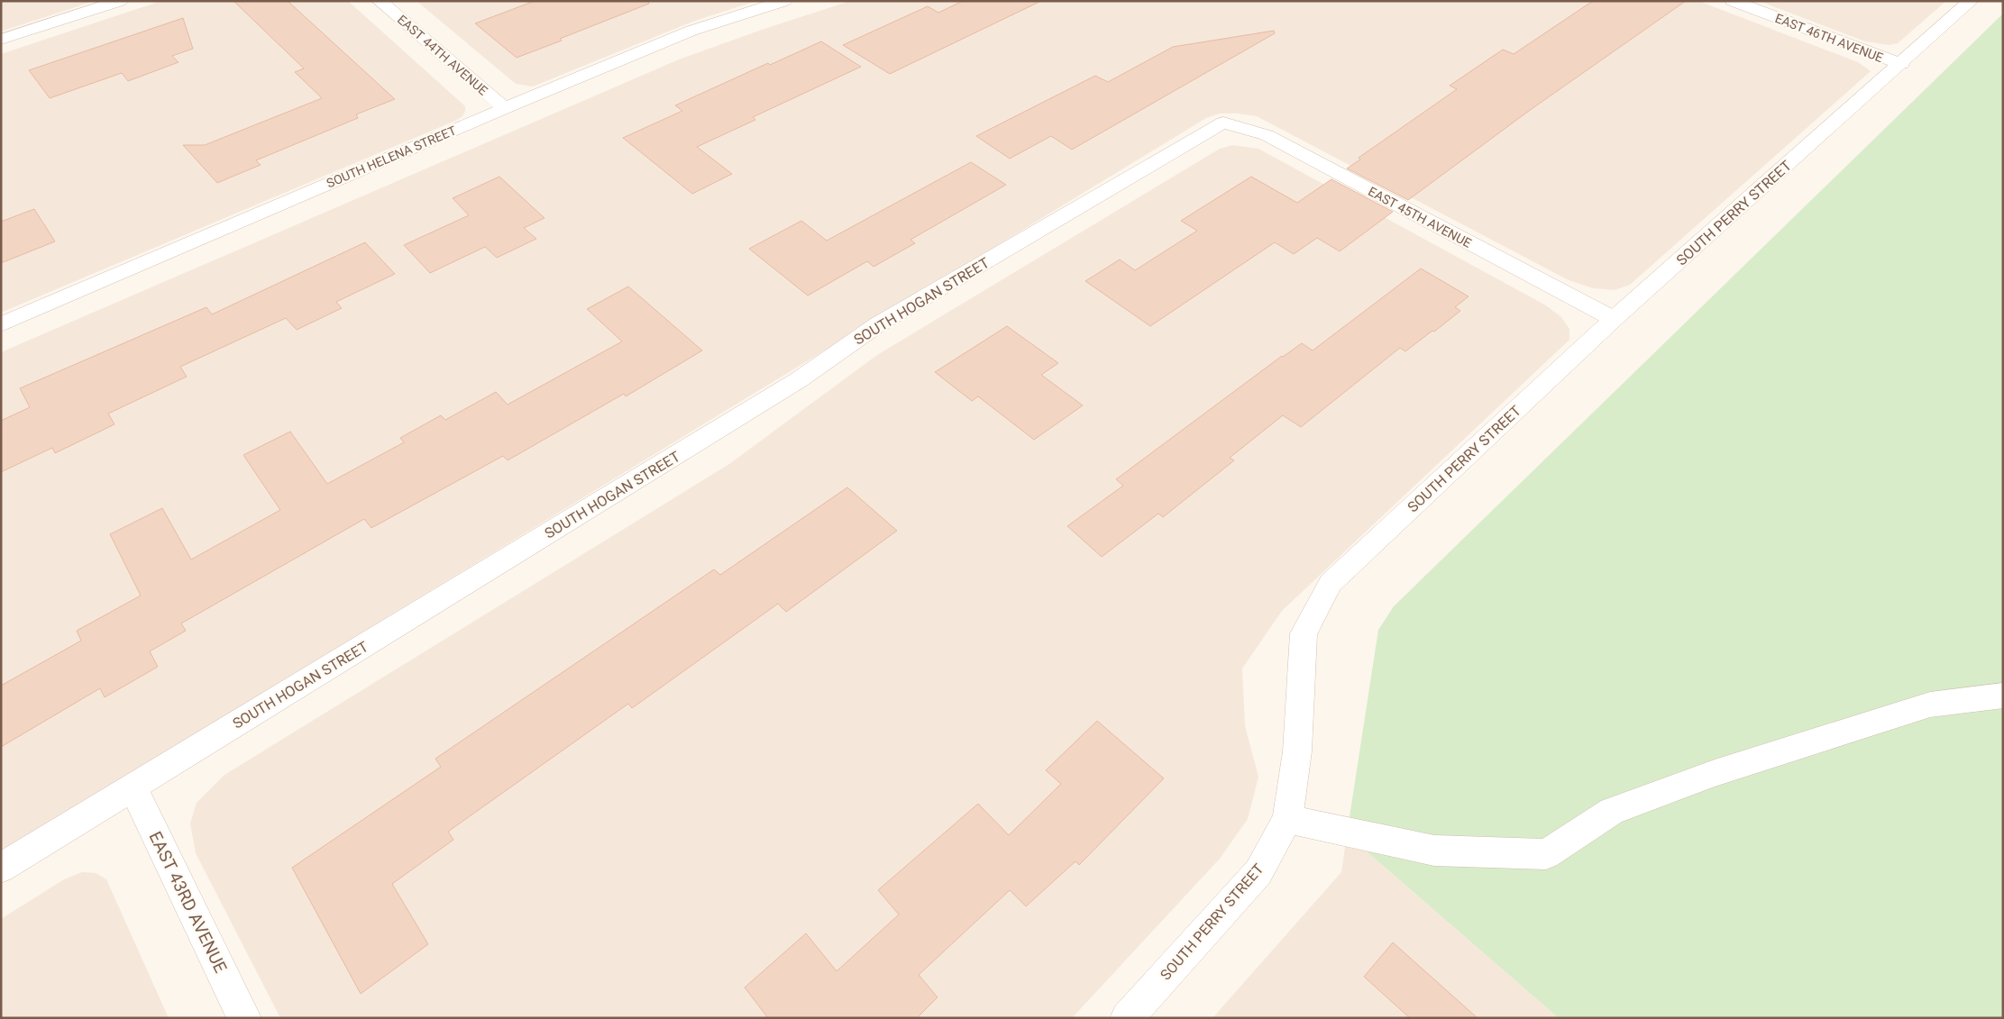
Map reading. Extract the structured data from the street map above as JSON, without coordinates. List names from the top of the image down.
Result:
{
  "streets": {
    "street": [
      "EAST 46TH AVENUE",
      "EAST 44TH AVENUE",
      "SOUTH HELENA STREET",
      "SOUTH PERRY STREET",
      "EAST 45TH AVENUE",
      "SOUTH HOGAN STREET",
      "EAST 43RD AVENUE"
    ]
  },
  "crossings": [
    ["EAST 46TH AVENUE", "SOUTH PERRY STREET"],
    ["EAST 44TH AVENUE", "SOUTH HELENA STREET"],
    ["SOUTH PERRY STREET", "EAST 45TH AVENUE"],
    ["EAST 45TH AVENUE", "SOUTH HOGAN STREET"],
    ["SOUTH HOGAN STREET", "EAST 43RD AVENUE"]
  ]
}
